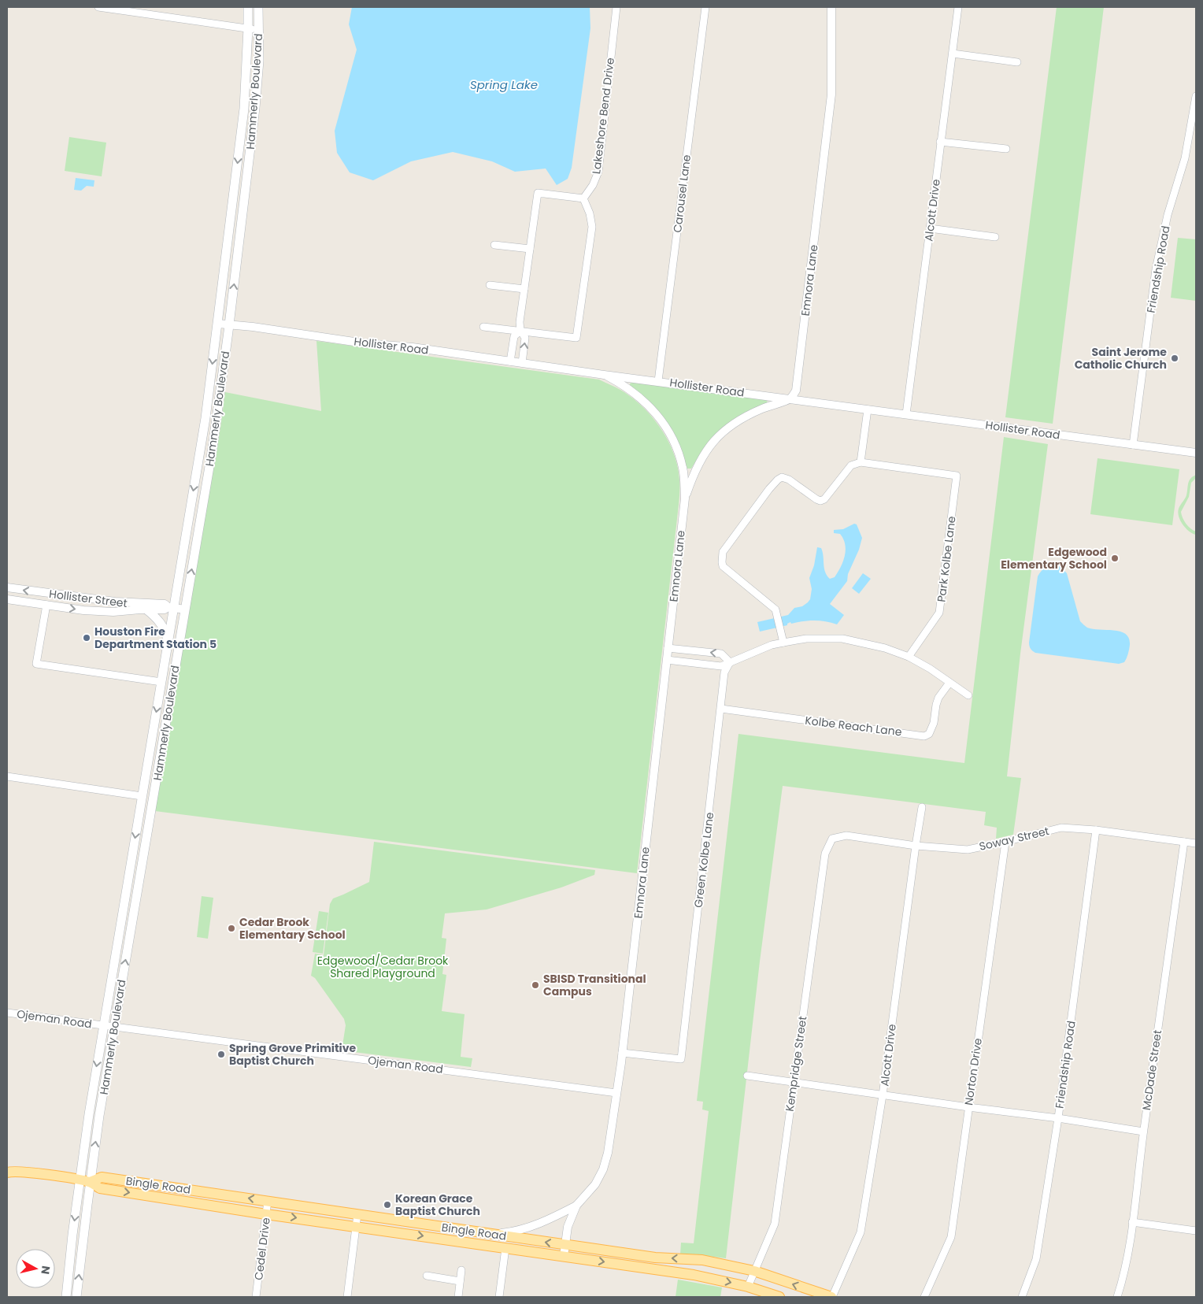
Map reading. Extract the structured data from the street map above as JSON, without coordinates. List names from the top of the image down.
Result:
{
  "streets": {
    "main road": ["Hammerly Boulevard", "Bingle Road"],
    "street": [
      "Lakeshore Bend Drive",
      "Carousel Lane",
      "Alcott Drive",
      "Friendship Road",
      "Emnora Lane",
      "Hollister Road",
      "Park Kolbe Lane",
      "Hollister Street",
      "Kolbe Reach Lane",
      "Soway Street",
      "Green Kolbe Lane",
      "Ojeman Road",
      "Kempridge Street",
      "McDade Street",
      "Norton Drive",
      "Cedel Drive"
    ]
  },
  "crossings": [
    ["Hammerly Boulevard", "Hollister Road"],
    ["Hammerly Boulevard", "Hollister Street"],
    ["Hammerly Boulevard", "Ojeman Road"],
    ["Hammerly Boulevard", "Bingle Road"],
    ["Carousel Lane", "Hollister Road"],
    ["Alcott Drive", "Hollister Road"],
    ["Alcott Drive", "Soway Street"],
    ["Alcott Drive", "Bingle Road"],
    ["Friendship Road", "Hollister Road"],
    ["Friendship Road", "Soway Street"],
    ["Emnora Lane", "Hollister Road"],
    ["Emnora Lane", "Green Kolbe Lane"],
    ["Emnora Lane", "Ojeman Road"],
    ["Emnora Lane", "Bingle Road"],
    ["Kolbe Reach Lane", "Green Kolbe Lane"],
    ["Soway Street", "Kempridge Street"],
    ["Soway Street", "McDade Street"],
    ["Soway Street", "Norton Drive"],
    ["Kempridge Street", "Bingle Road"],
    ["Bingle Road", "Cedel Drive"]
  ],
  "water": ["Spring Lake"],
  "parks": ["Edgewood/Cedar Brook Shared Playground"],
  "places": [
    "Saint Jerome Catholic Church",
    "Edgewood Elementary School",
    "Houston Fire Department Station 5",
    "Cedar Brook Elementary School",
    "SBISD Transitional Campus",
    "Spring Grove Primitive Baptist Church",
    "Korean Grace Baptist Church"
  ],
  "north": "right"
}
